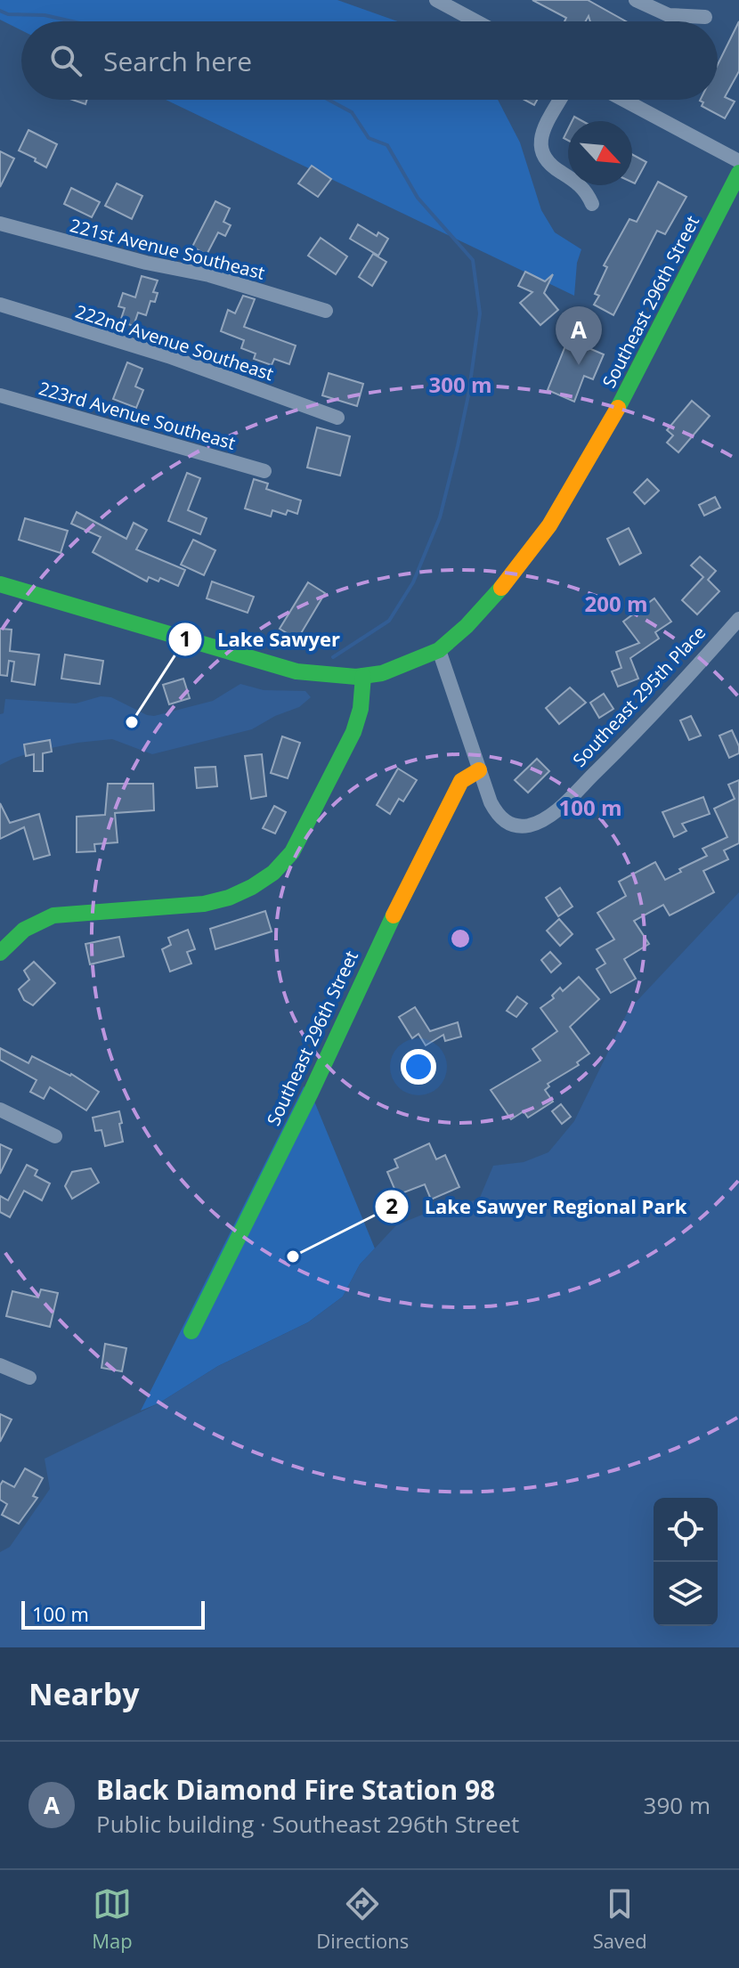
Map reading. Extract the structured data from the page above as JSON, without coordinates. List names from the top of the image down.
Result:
{
  "streets": {
    "street": [
      "221st Avenue Southeast",
      "Southeast 296th Street",
      "222nd Avenue Southeast",
      "223rd Avenue Southeast",
      "Southeast 295th Place"
    ]
  },
  "crossings": [
    ["Southeast 296th Street", "Southeast 295th Place"]
  ],
  "places": ["Lake Sawyer", "Lake Sawyer Regional Park"],
  "scale_bar": "100 m",
  "north": "bottom right",
  "page": {
    "search": "Search here",
    "pins": "A",
    "scale": "100 m",
    "heading": "Nearby",
    "list": [
      {
        "mark": "A",
        "name": "Black Diamond Fire Station 98",
        "note": "Public building · Southeast 296th Street",
        "value": "390 m"
      }
    ],
    "nav": ["Map", "Directions", "Saved"]
  },
  "rings": ["300 m", "200 m", "100 m"]
}
